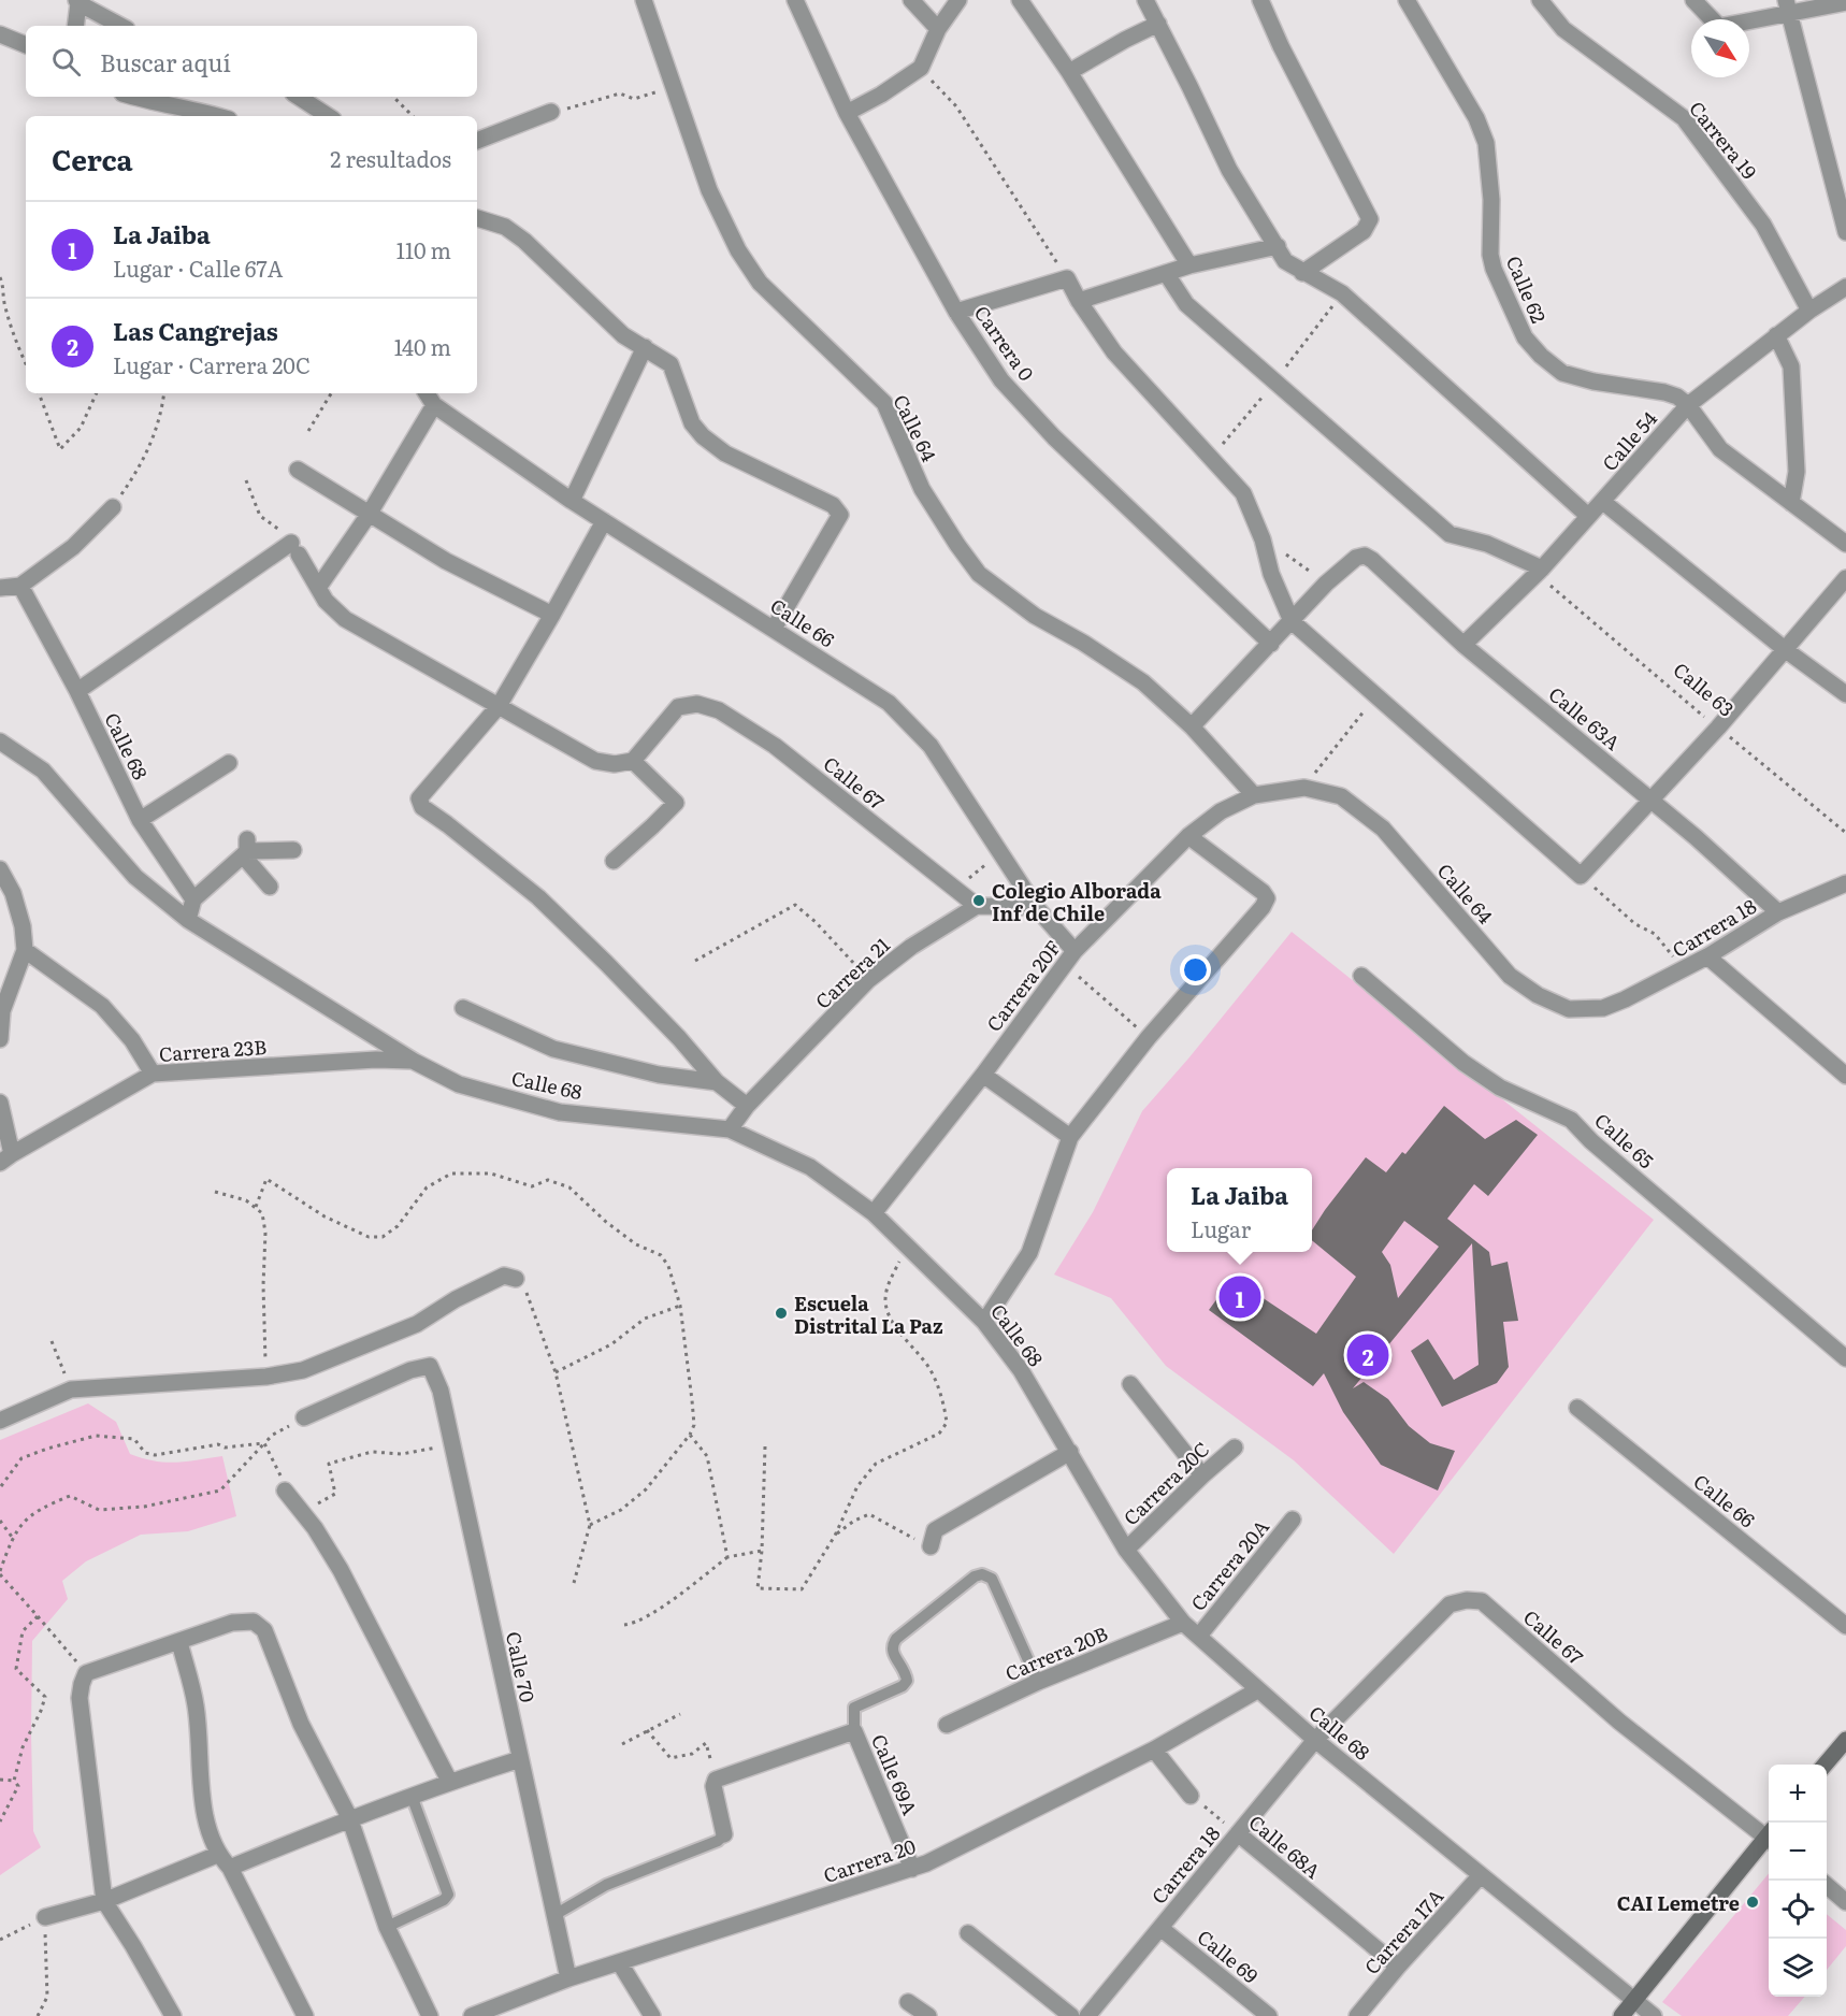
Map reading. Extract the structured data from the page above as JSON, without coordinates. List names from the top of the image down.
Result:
{
  "streets": {
    "street": [
      "Carrera 19",
      "Calle 62",
      "Carrera 0",
      "Calle 64",
      "Calle 54",
      "Calle 66",
      "Calle 63A",
      "Calle 68",
      "Calle 67",
      "Carrera 18",
      "Carrera 21",
      "Carrera 20F",
      "Carrera 23B",
      "Calle 65",
      "Carrera 20C",
      "Carrera 20A",
      "Carrera 20B",
      "Calle 70",
      "Calle 69A",
      "Calle 68A",
      "Carrera 20",
      "Carrera 17A",
      "Calle 69"
    ],
    "path": ["Calle 63"]
  },
  "crossings": [
    ["Carrera 19", "Calle 54"],
    ["Calle 62", "Calle 54"],
    ["Calle 64", "Carrera 18"],
    ["Calle 64", "Carrera 20F"],
    ["Calle 54", "Calle 63"],
    ["Calle 54", "Calle 63A"],
    ["Calle 66", "Carrera 20F"],
    ["Calle 63A", "Carrera 18"],
    ["Calle 68", "Calle 67"],
    ["Calle 68", "Carrera 18"],
    ["Calle 68", "Carrera 21"],
    ["Calle 68", "Carrera 20F"],
    ["Calle 68", "Carrera 23B"],
    ["Calle 68", "Carrera 20C"],
    ["Calle 68", "Carrera 20A"],
    ["Calle 68", "Carrera 20B"],
    ["Calle 68", "Carrera 20"],
    ["Calle 68", "Carrera 17A"],
    ["Calle 67", "Carrera 18"],
    ["Calle 67", "Carrera 21"],
    ["Carrera 18", "Calle 68A"],
    ["Carrera 18", "Calle 69"],
    ["Calle 70", "Carrera 20"],
    ["Calle 69A", "Carrera 20"],
    ["Calle 68A", "Carrera 17A"]
  ],
  "places": ["Colegio Alborada Inf de Chile", "Escuela Distrital La Paz", "CAI Lemetre"],
  "north": "bottom right",
  "page": {
    "search": "Buscar aquí",
    "heading": ["Cerca", "2 resultados"],
    "list": [
      {
        "mark": "1",
        "name": "La Jaiba",
        "note": "Lugar · Calle 67A",
        "value": "110 m"
      },
      {
        "mark": "2",
        "name": "Las Cangrejas",
        "note": "Lugar · Carrera 20C",
        "value": "140 m"
      }
    ],
    "popup": ["La Jaiba", "Lugar"],
    "pins": ["1", "2"],
    "map_buttons": ["+", "−"]
  }
}
